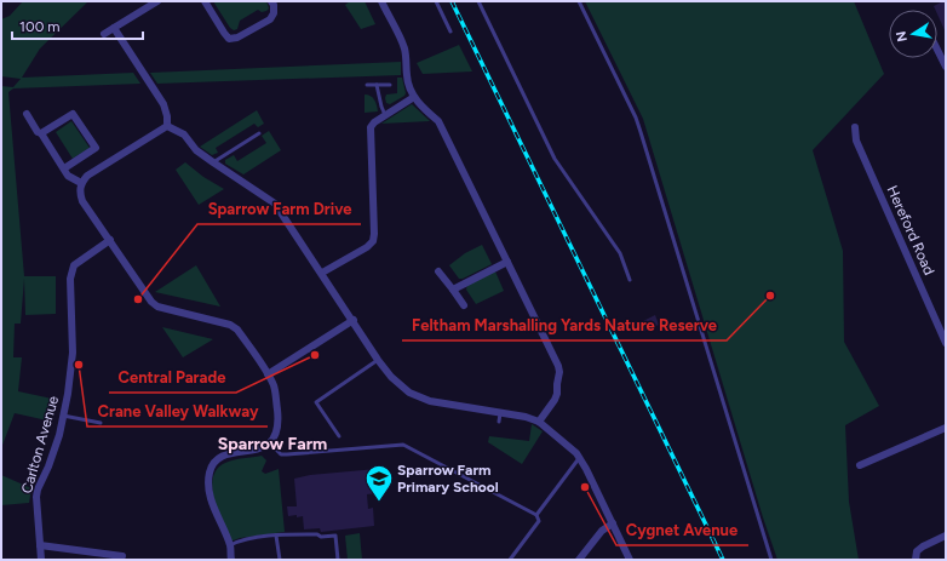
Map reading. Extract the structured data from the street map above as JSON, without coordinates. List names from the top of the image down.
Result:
{
  "streets": {
    "street": ["Hereford Road", "Carlton Avenue"]
  },
  "districts": ["Sparrow Farm"],
  "places": {
    "other": [
      "Feltham Marshalling Yards Nature Reserve",
      "Sparrow Farm Drive",
      "Central Parade",
      "Crane Valley Walkway",
      "Cygnet Avenue"
    ],
    "school or university": ["Sparrow Farm Primary School"]
  },
  "scale_bar": "100 m",
  "north": "left"
}
